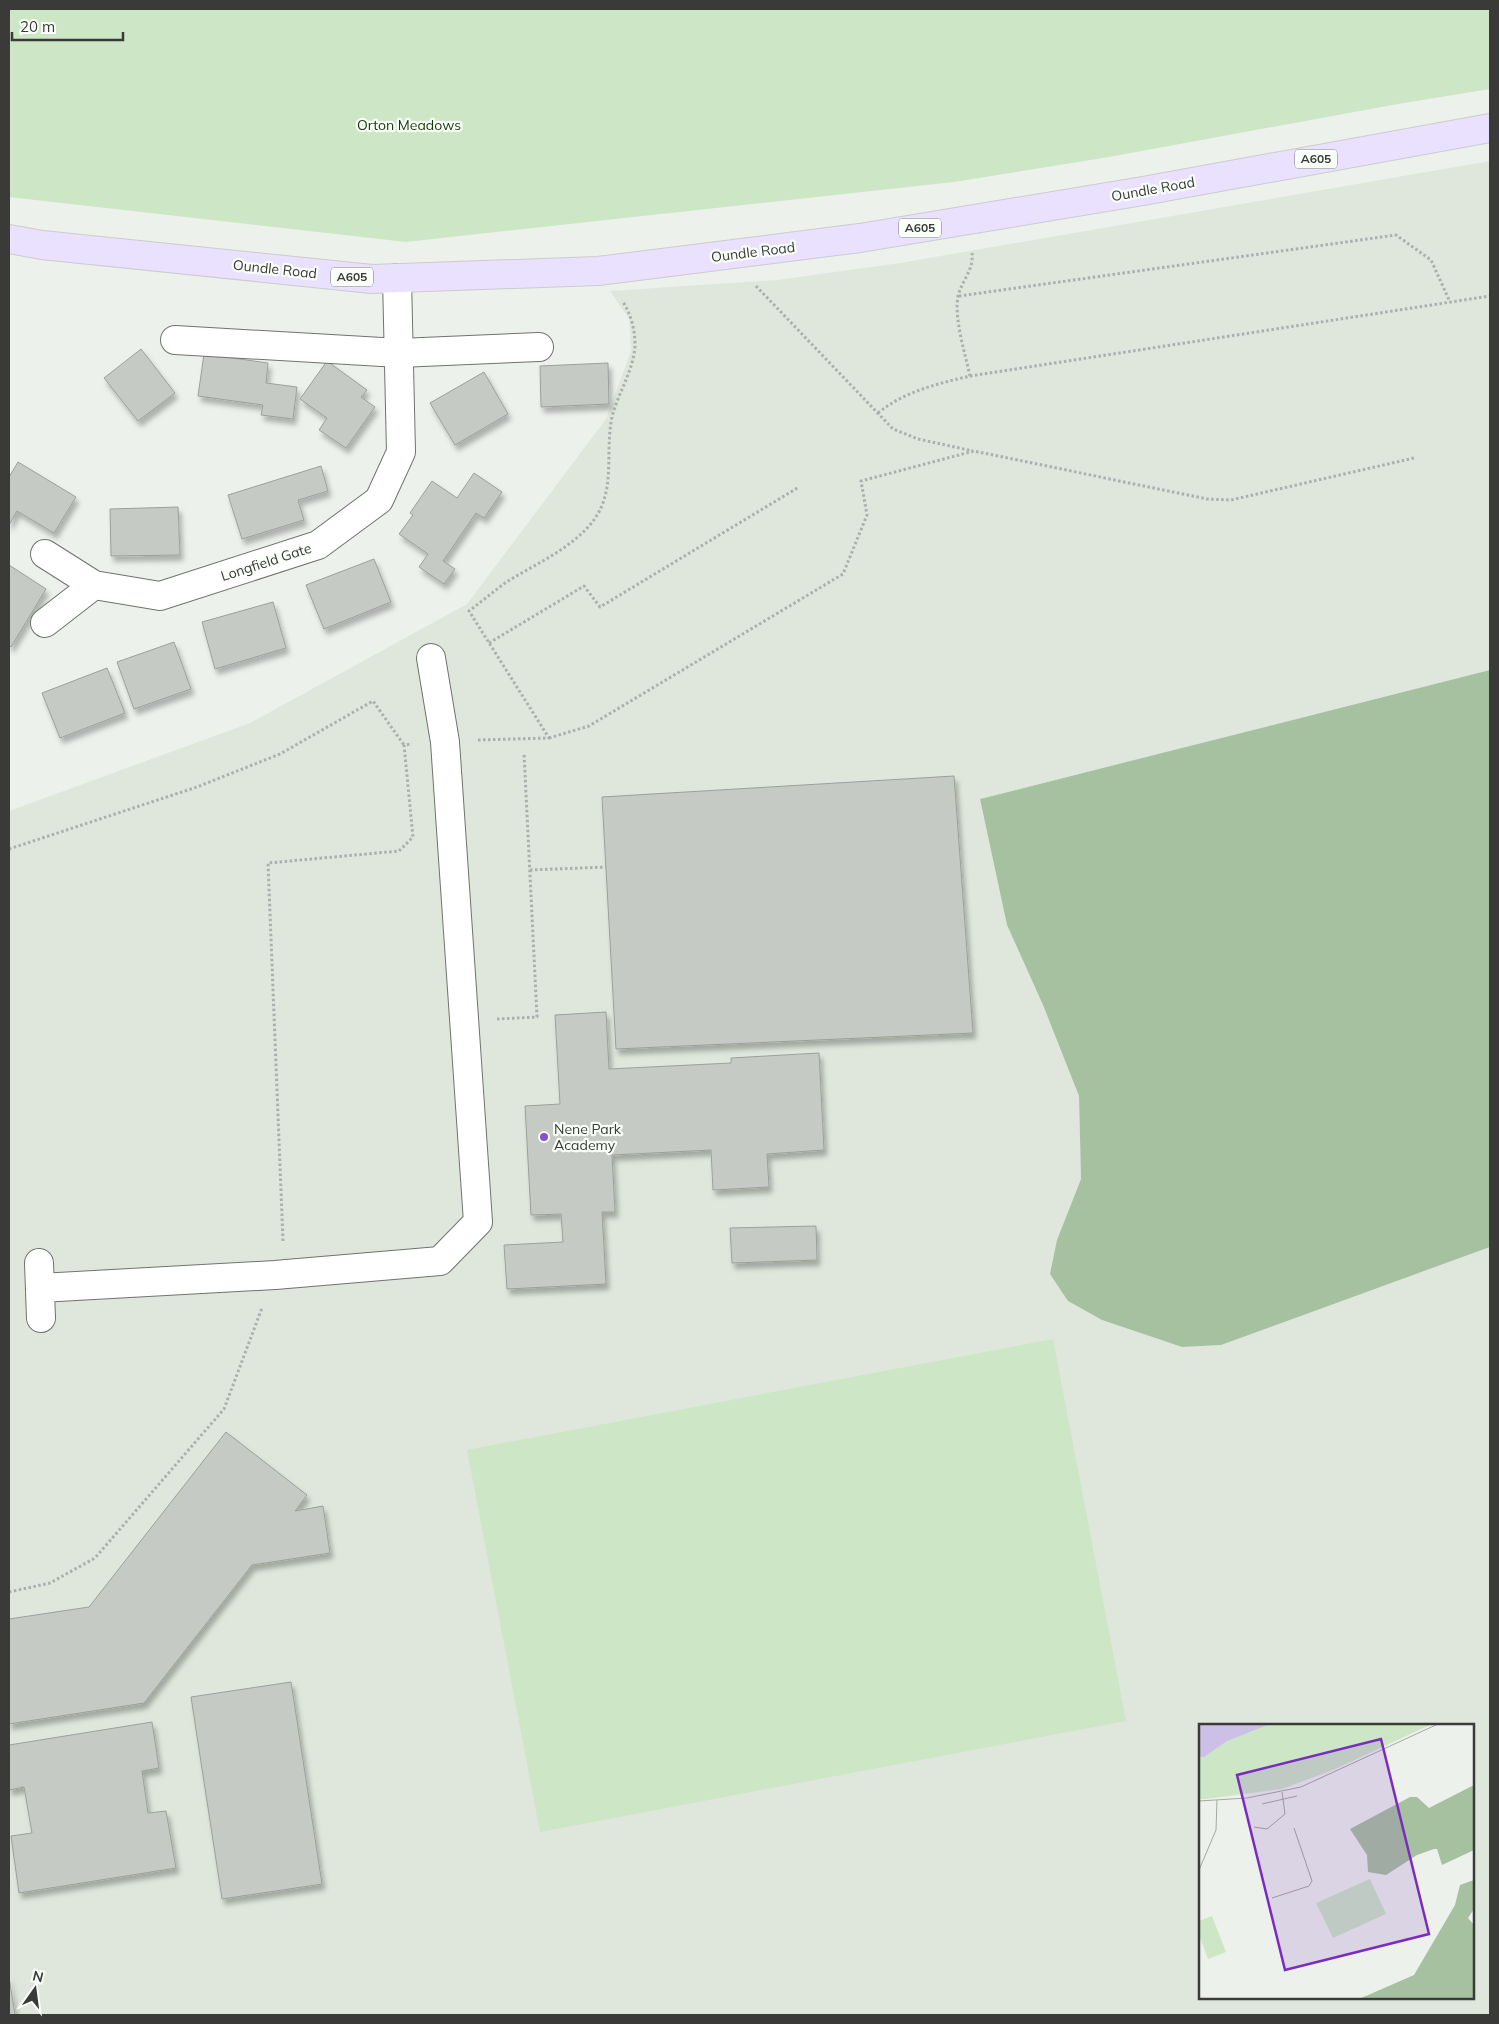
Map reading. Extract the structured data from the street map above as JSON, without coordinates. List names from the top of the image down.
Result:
{
  "streets": {
    "main road": ["A605", "Oundle Road"],
    "street": ["Longfield Gate"]
  },
  "crossings": [
    ["Oundle Road", "Longfield Gate"]
  ],
  "parks": ["Orton Meadows"],
  "places": ["Nene Park Academy"],
  "scale_bar": "20 m",
  "north": "top"
}
